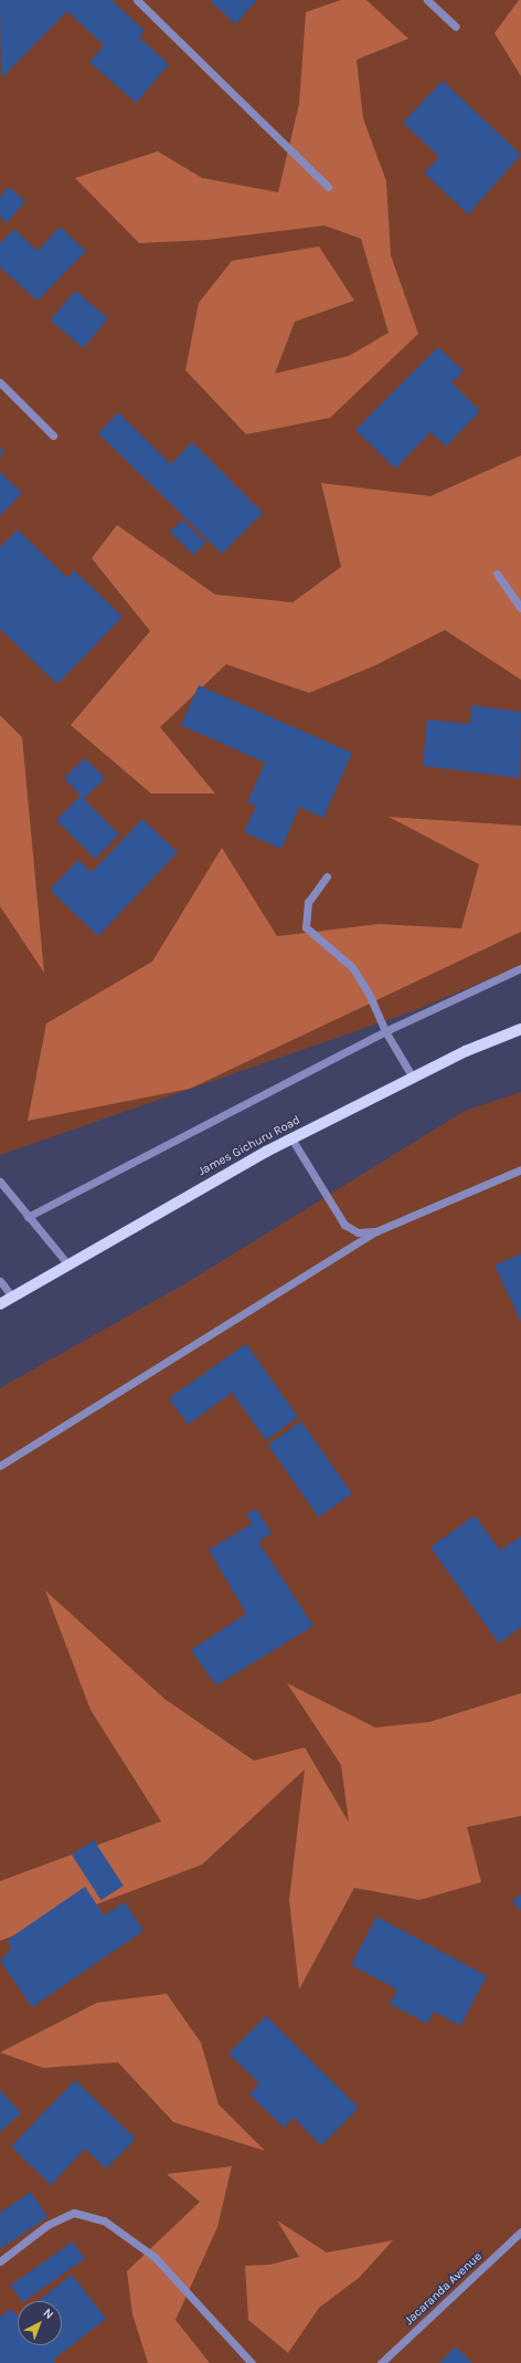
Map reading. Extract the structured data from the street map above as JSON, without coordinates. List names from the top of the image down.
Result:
{
  "streets": {
    "main road": ["James Gichuru Road"],
    "street": ["Jacaranda Avenue"]
  },
  "north": "top right"
}
